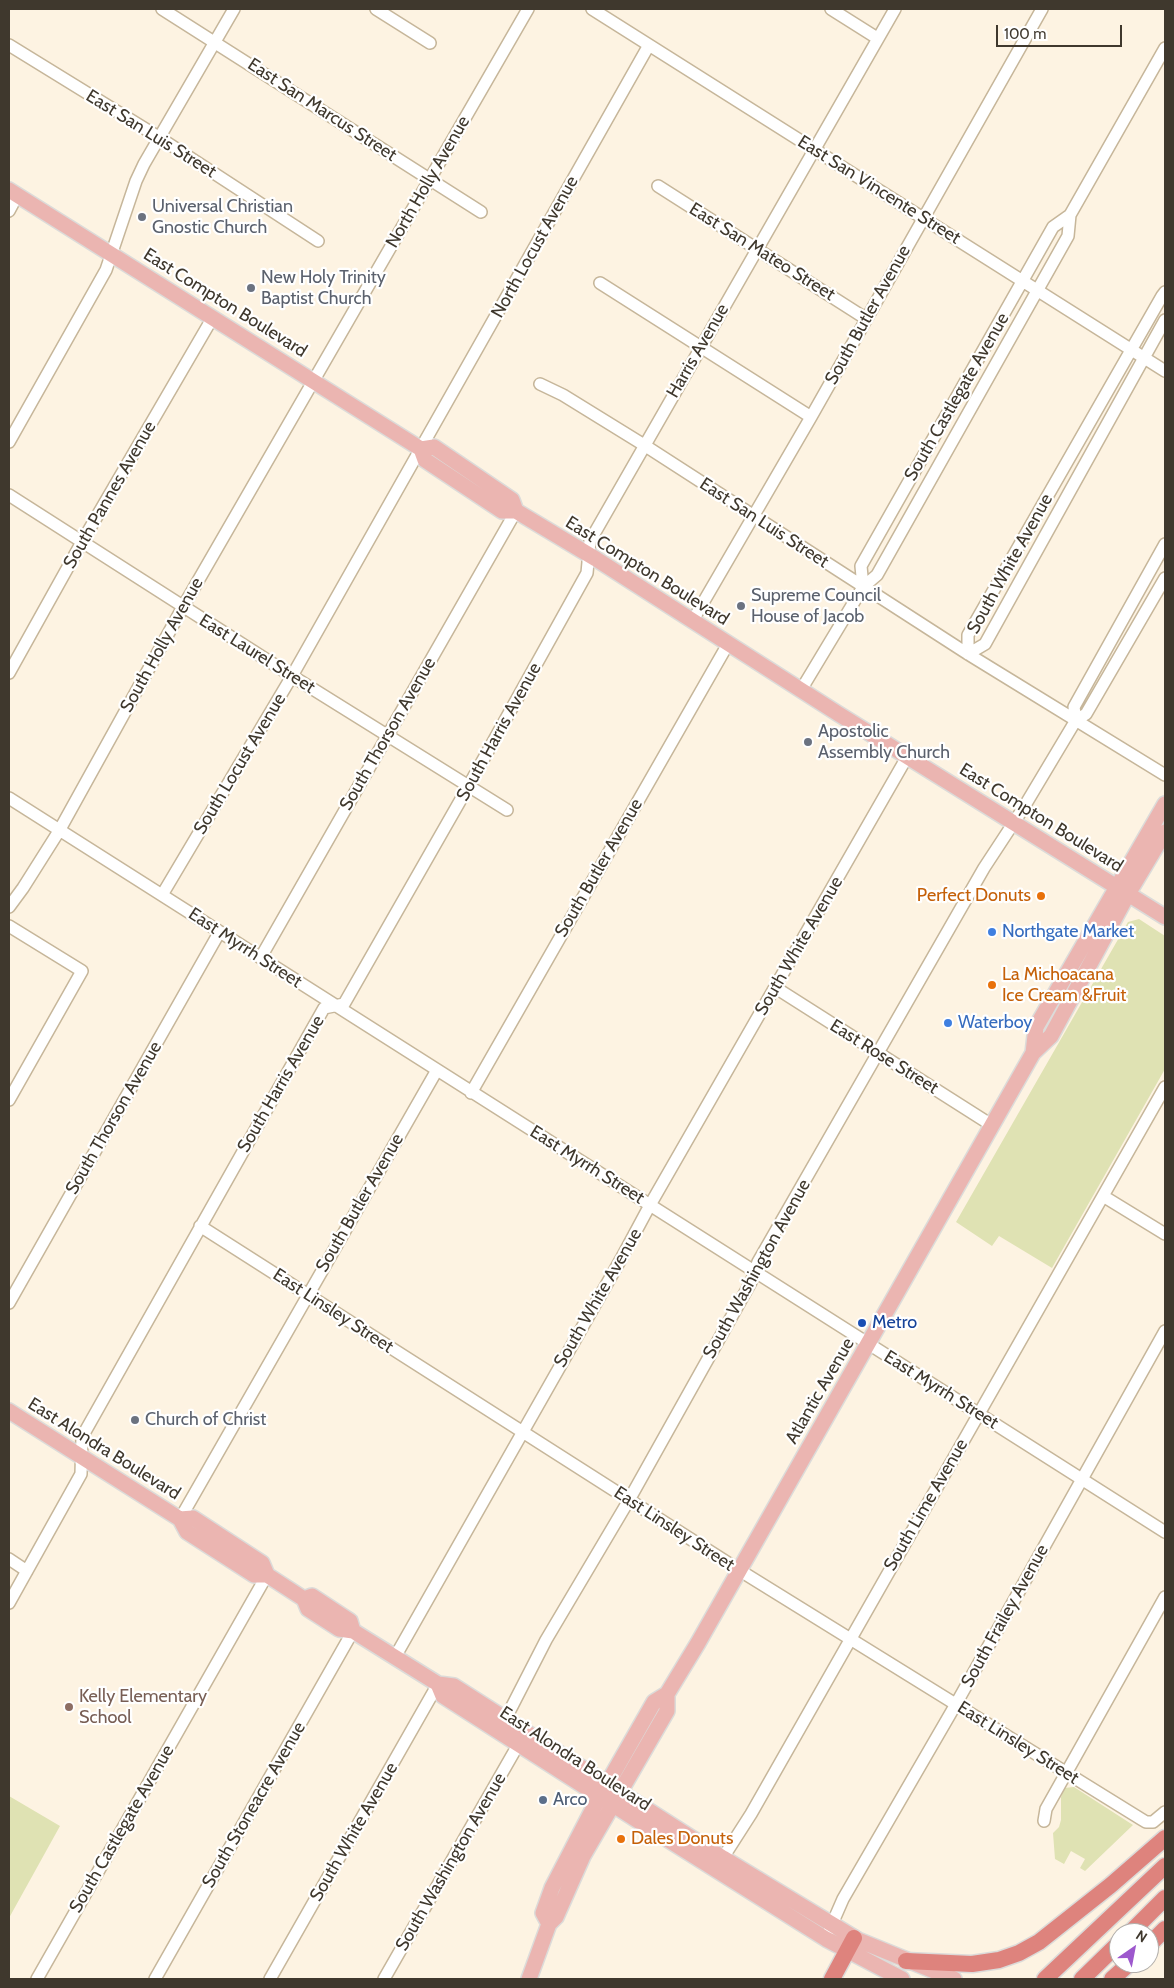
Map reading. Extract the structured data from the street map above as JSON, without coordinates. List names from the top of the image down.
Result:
{
  "streets": {
    "main road": ["East Compton Boulevard", "Atlantic Avenue", "East Alondra Boulevard"],
    "street": [
      "East San Marcus Street",
      "East San Luis Street",
      "North Holly Avenue",
      "East San Vincente Street",
      "North Locust Avenue",
      "East San Mateo Street",
      "South Butler Avenue",
      "Harris Avenue",
      "South Castlegate Avenue",
      "South Pannes Avenue",
      "South White Avenue",
      "South Holly Avenue",
      "East Laurel Street",
      "South Harris Avenue",
      "South Thorson Avenue",
      "South Locust Avenue",
      "East Myrrh Street",
      "East Rose Street",
      "South Washington Avenue",
      "East Linsley Street",
      "South Lime Avenue",
      "South Frailey Avenue",
      "South Stoneacre Avenue"
    ]
  },
  "crossings": [
    ["East San Marcus Street", "North Holly Avenue"],
    ["East San Luis Street", "South Butler Avenue"],
    ["East San Luis Street", "Harris Avenue"],
    ["East San Luis Street", "South Castlegate Avenue"],
    ["East San Luis Street", "South White Avenue"],
    ["East San Luis Street", "South Washington Avenue"],
    ["North Holly Avenue", "East Compton Boulevard"],
    ["North Holly Avenue", "South Holly Avenue"],
    ["East San Vincente Street", "North Locust Avenue"],
    ["East San Vincente Street", "South Butler Avenue"],
    ["East San Vincente Street", "Harris Avenue"],
    ["East San Vincente Street", "South Castlegate Avenue"],
    ["East San Vincente Street", "South White Avenue"],
    ["North Locust Avenue", "East Compton Boulevard"],
    ["North Locust Avenue", "South Locust Avenue"],
    ["East San Mateo Street", "South Butler Avenue"],
    ["East San Mateo Street", "Harris Avenue"],
    ["East Compton Boulevard", "South Butler Avenue"],
    ["East Compton Boulevard", "Harris Avenue"],
    ["East Compton Boulevard", "South Castlegate Avenue"],
    ["East Compton Boulevard", "South Pannes Avenue"],
    ["East Compton Boulevard", "South White Avenue"],
    ["East Compton Boulevard", "South Holly Avenue"],
    ["East Compton Boulevard", "South Harris Avenue"],
    ["East Compton Boulevard", "South Thorson Avenue"],
    ["East Compton Boulevard", "South Locust Avenue"],
    ["East Compton Boulevard", "South Washington Avenue"],
    ["East Compton Boulevard", "Atlantic Avenue"],
    ["South Butler Avenue", "East Myrrh Street"],
    ["South Butler Avenue", "East Linsley Street"],
    ["South Butler Avenue", "East Alondra Boulevard"],
    ["Harris Avenue", "South Harris Avenue"],
    ["South Castlegate Avenue", "East Alondra Boulevard"],
    ["South Pannes Avenue", "East Laurel Street"],
    ["South White Avenue", "East Myrrh Street"],
    ["South White Avenue", "East Rose Street"],
    ["South White Avenue", "East Linsley Street"],
    ["South White Avenue", "East Alondra Boulevard"],
    ["South Holly Avenue", "East Laurel Street"],
    ["South Holly Avenue", "East Myrrh Street"],
    ["East Laurel Street", "South Harris Avenue"],
    ["East Laurel Street", "South Thorson Avenue"],
    ["East Laurel Street", "South Locust Avenue"],
    ["South Harris Avenue", "East Myrrh Street"],
    ["South Harris Avenue", "East Linsley Street"],
    ["South Harris Avenue", "East Alondra Boulevard"],
    ["South Thorson Avenue", "East Myrrh Street"],
    ["South Locust Avenue", "East Myrrh Street"],
    ["East Myrrh Street", "South Washington Avenue"],
    ["East Myrrh Street", "Atlantic Avenue"],
    ["East Myrrh Street", "South Lime Avenue"],
    ["East Myrrh Street", "South Frailey Avenue"],
    ["East Rose Street", "South Washington Avenue"],
    ["East Rose Street", "Atlantic Avenue"],
    ["South Washington Avenue", "East Linsley Street"],
    ["South Washington Avenue", "East Alondra Boulevard"],
    ["East Linsley Street", "Atlantic Avenue"],
    ["East Linsley Street", "South Lime Avenue"],
    ["East Linsley Street", "South Frailey Avenue"],
    ["Atlantic Avenue", "East Alondra Boulevard"],
    ["East Alondra Boulevard", "South Lime Avenue"],
    ["East Alondra Boulevard", "South Frailey Avenue"],
    ["East Alondra Boulevard", "South Stoneacre Avenue"]
  ],
  "places": [
    "Universal Christian Gnostic Church",
    "New Holy Trinity Baptist Church",
    "Supreme Council House of Jacob",
    "Apostolic Assembly Church",
    "Perfect Donuts",
    "Northgate Market",
    "La Michoacana Ice Cream &Fruit",
    "Waterboy",
    "Metro",
    "Church of Christ",
    "Kelly Elementary School",
    "Arco",
    "Dales Donuts"
  ],
  "scale_bar": "100 m",
  "north": "top right"
}
